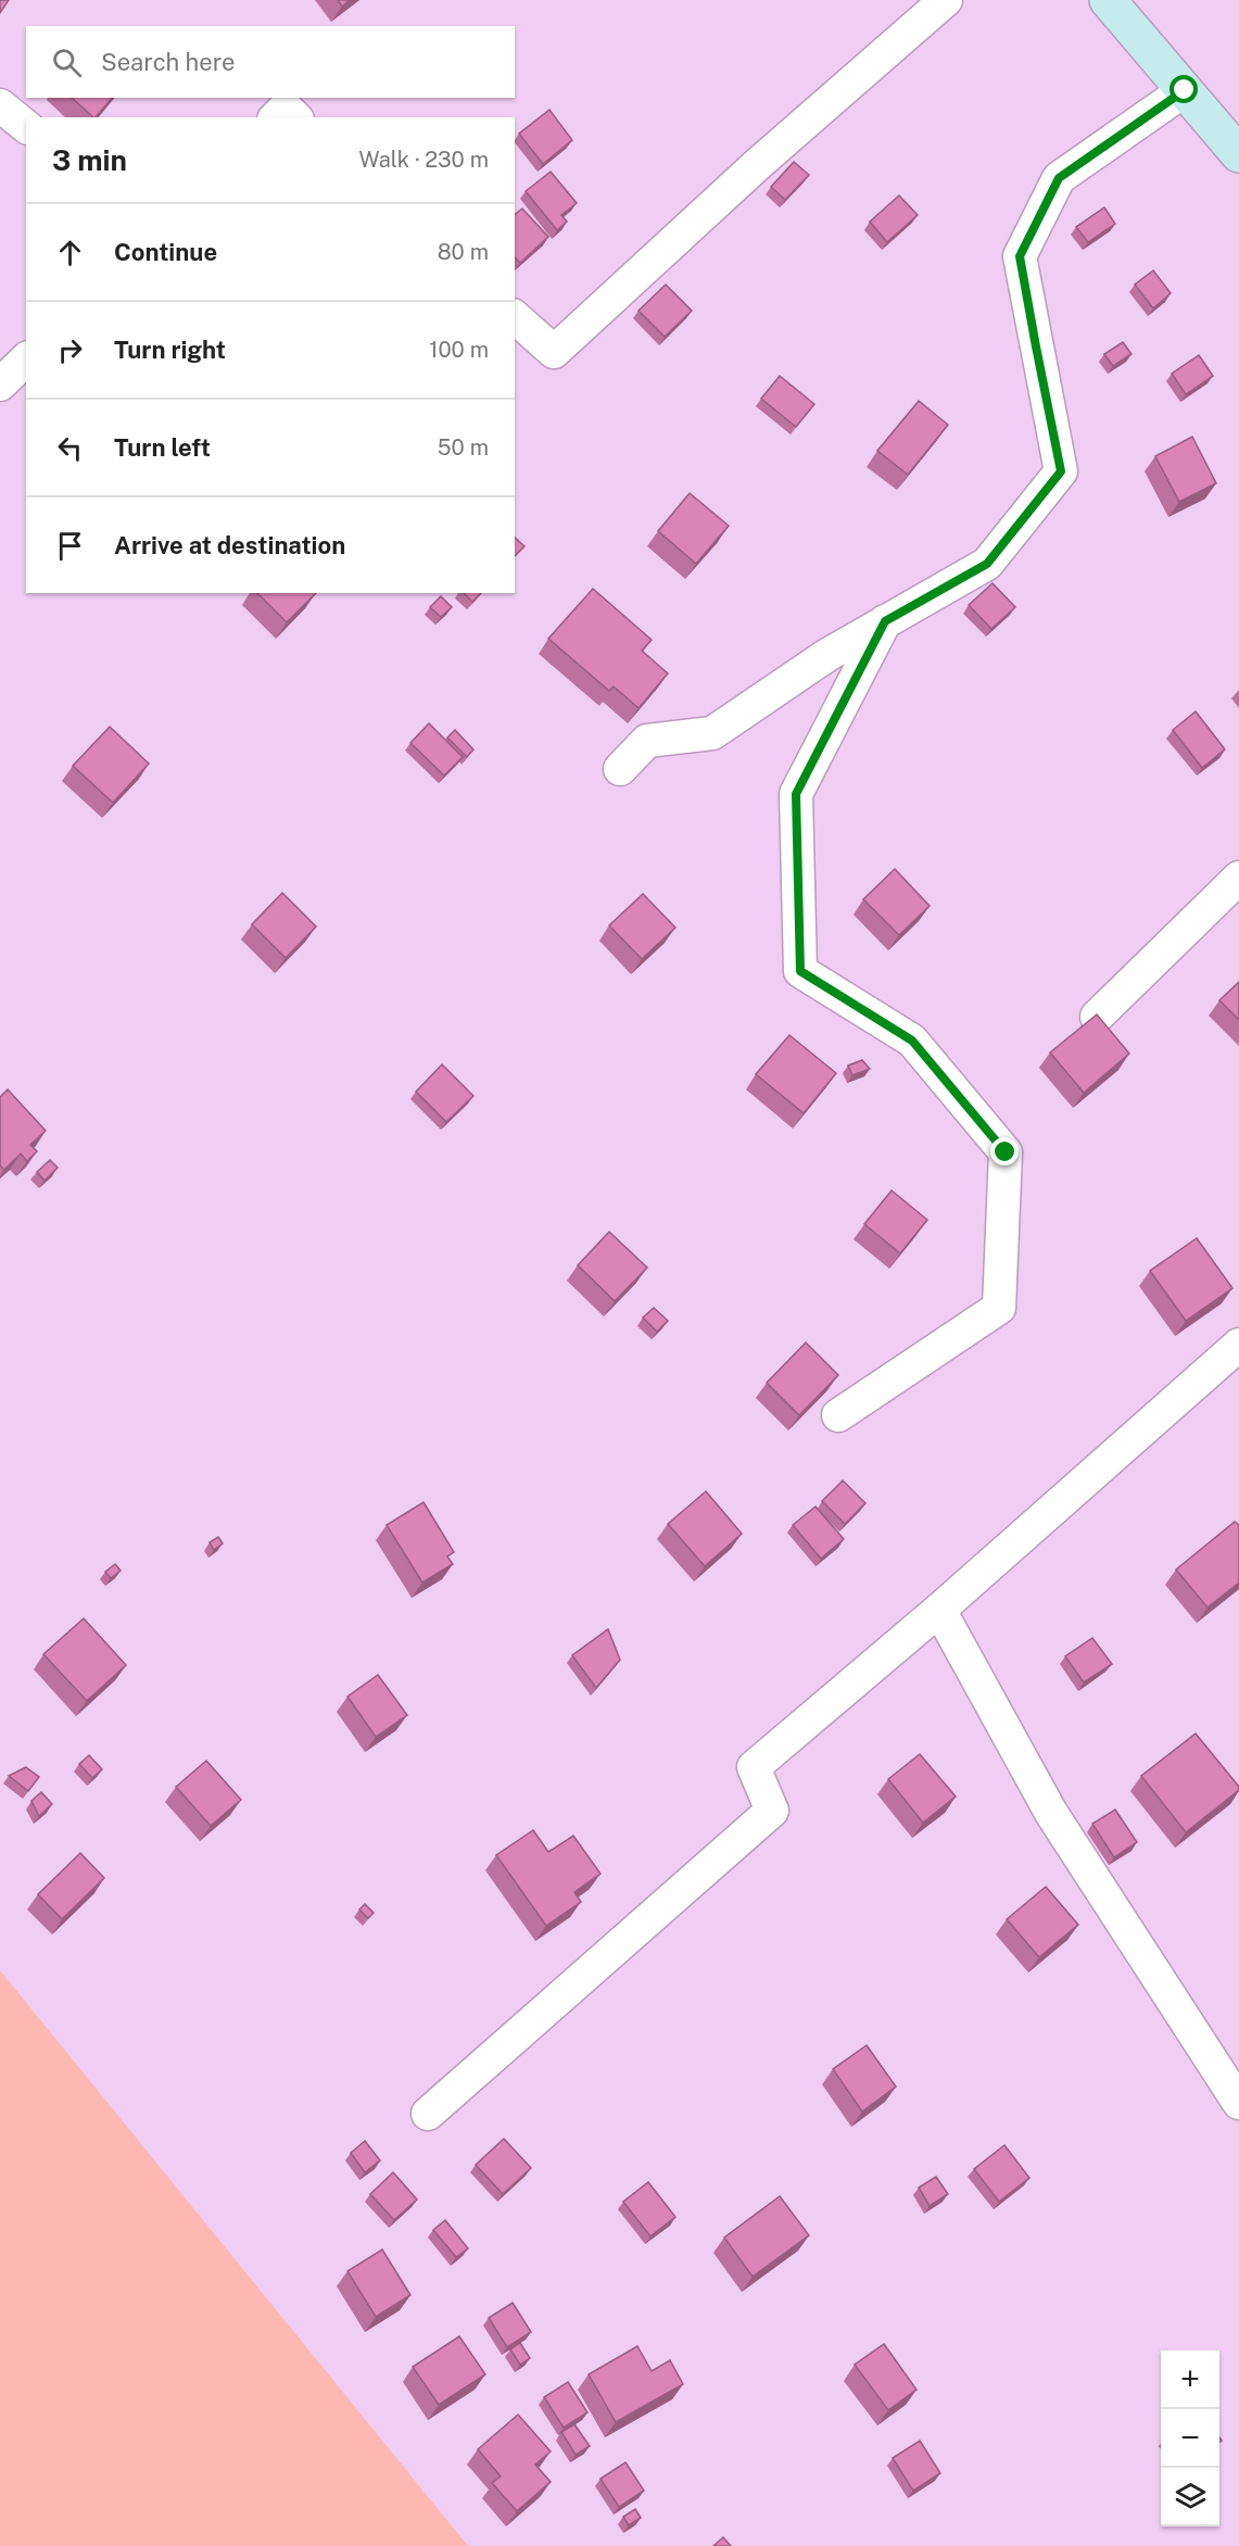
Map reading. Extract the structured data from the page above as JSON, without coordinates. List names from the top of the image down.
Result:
{
  "page": {
    "search": "Search here",
    "heading": ["3 min", "Walk · 230 m"],
    "list": [
      ["Continue", "80 m"],
      ["Turn right", "100 m"],
      ["Turn left", "50 m"],
      "Arrive at destination"
    ],
    "map_buttons": ["+", "−"]
  }
}
